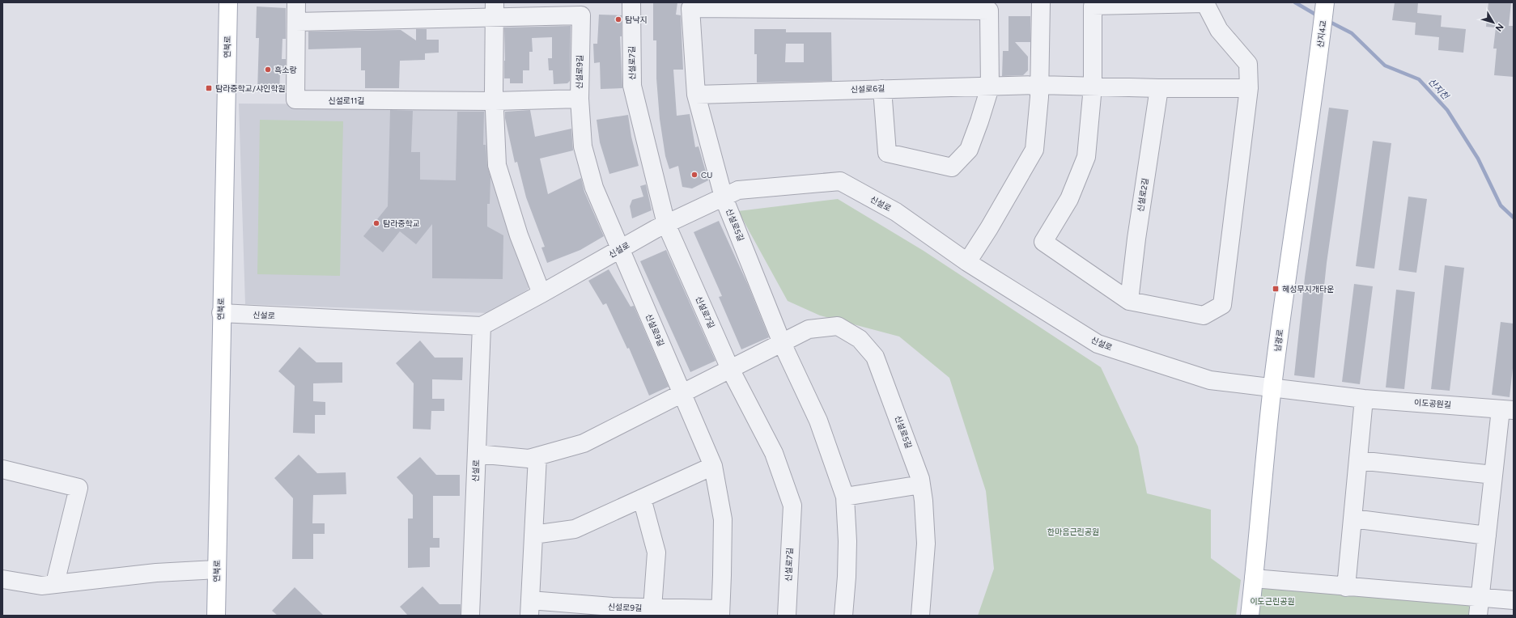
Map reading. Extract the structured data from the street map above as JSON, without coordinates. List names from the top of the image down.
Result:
{
  "streets": {
    "main road": ["산지4교", "연북로", "남광로"],
    "street": [
      "신설로7길",
      "신설로9길",
      "신설로6길",
      "신설로11길",
      "신설로2길",
      "신설로",
      "신설로5길",
      "이도공원길"
    ]
  },
  "crossings": [
    ["산지4교", "남광로"],
    ["연북로", "신설로"],
    ["신설로7길", "신설로"],
    ["신설로9길", "신설로11길"],
    ["신설로9길", "신설로"],
    ["신설로6길", "신설로5길"],
    ["신설로", "신설로5길"],
    ["신설로", "남광로"],
    ["신설로", "이도공원길"],
    ["남광로", "이도공원길"]
  ],
  "water": ["산지천"],
  "parks": ["한마음근린공원", "이도근린공원"],
  "places": {
    "other": [
      "탐낙지",
      "흑소랑",
      "CU",
      "탐라중학교"
    ],
    "transit": ["탐라중학교/샤인학원", "혜성무지개타운"]
  },
  "north": "bottom right"
}
